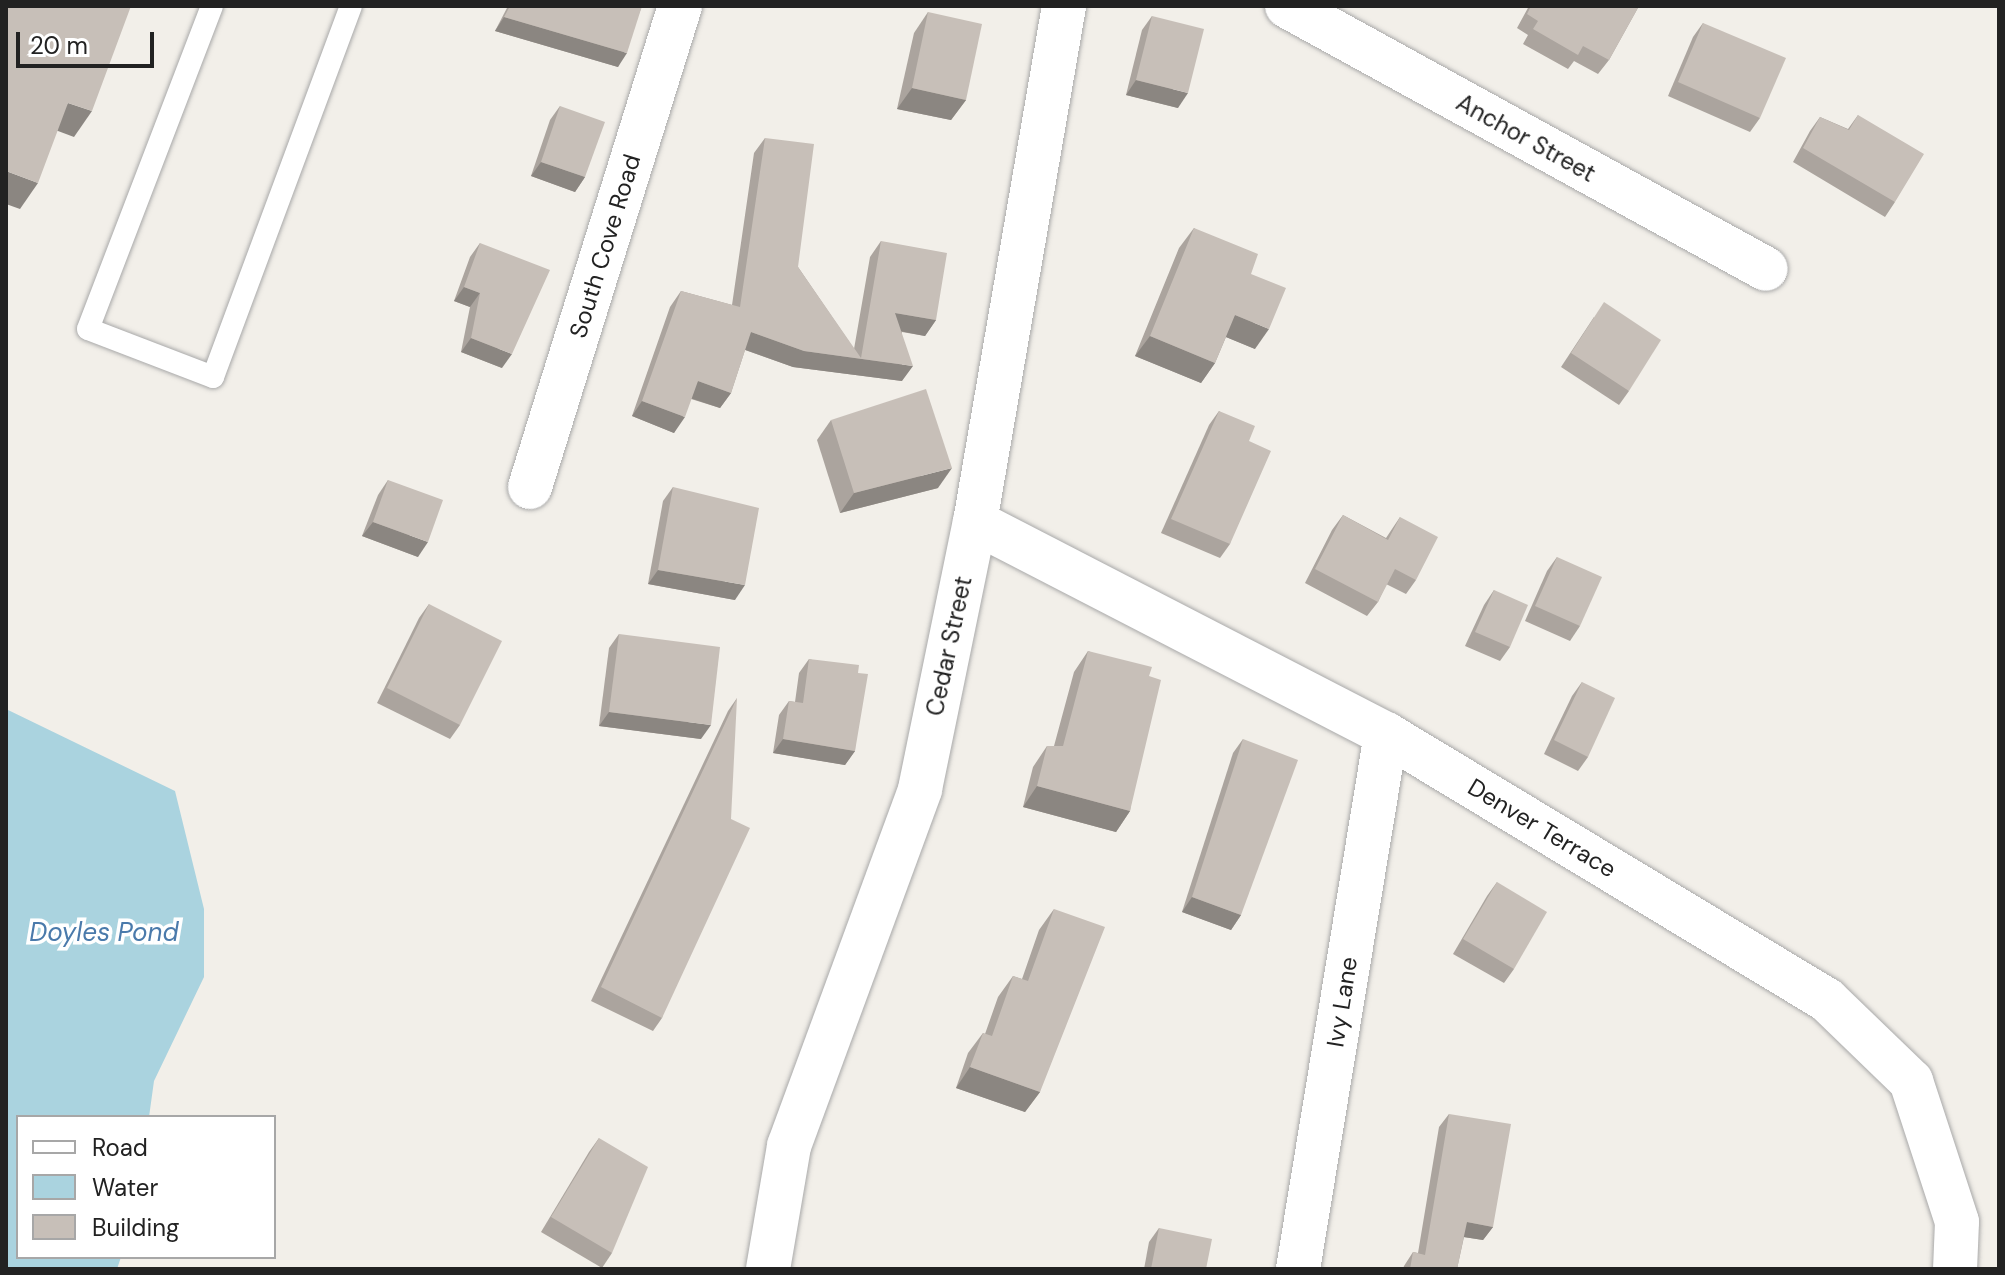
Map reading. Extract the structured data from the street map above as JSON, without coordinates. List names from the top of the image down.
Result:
{
  "streets": {
    "street": [
      "Anchor Street",
      "South Cove Road",
      "Cedar Street",
      "Denver Terrace",
      "Ivy Lane"
    ]
  },
  "crossings": [
    ["Cedar Street", "Denver Terrace"],
    ["Denver Terrace", "Ivy Lane"]
  ],
  "water": ["Doyles Pond"],
  "legend": ["Road", "Water", "Building"],
  "scale_bar": "20 m"
}
